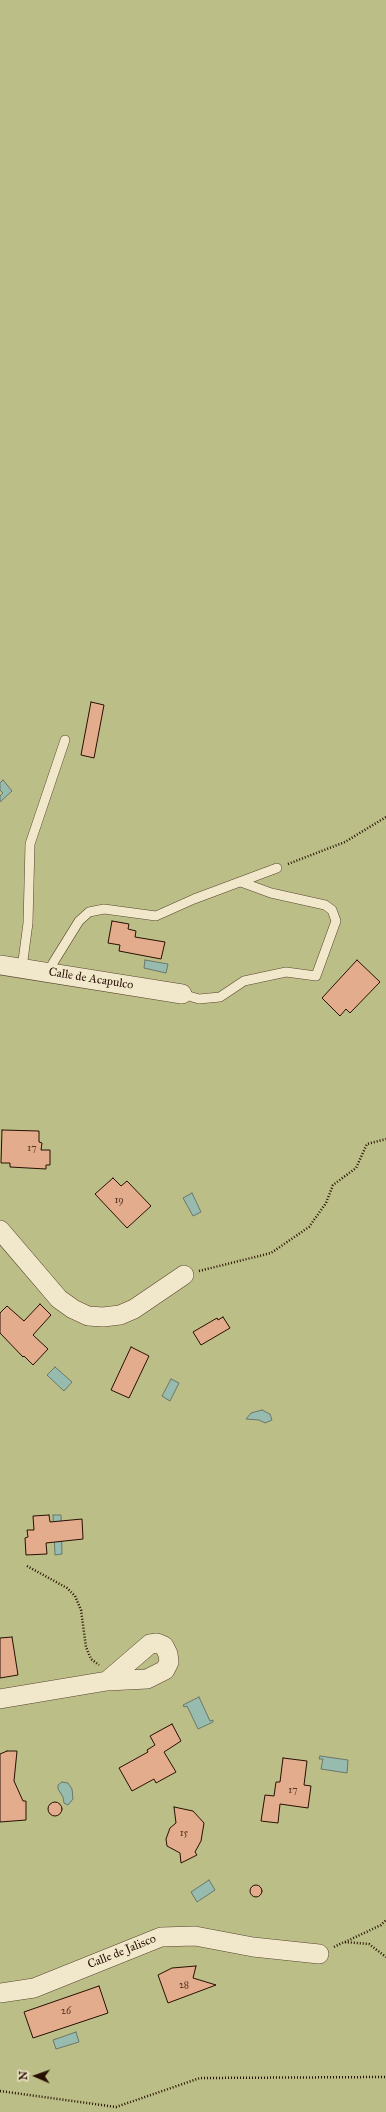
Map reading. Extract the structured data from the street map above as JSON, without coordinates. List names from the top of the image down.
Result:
{
  "streets": {
    "street": ["Calle de Acapulco", "Calle de Jalisco"]
  },
  "house_numbers": [
    "17",
    "19",
    "17",
    "15",
    "28",
    "26"
  ],
  "north": "left"
}
